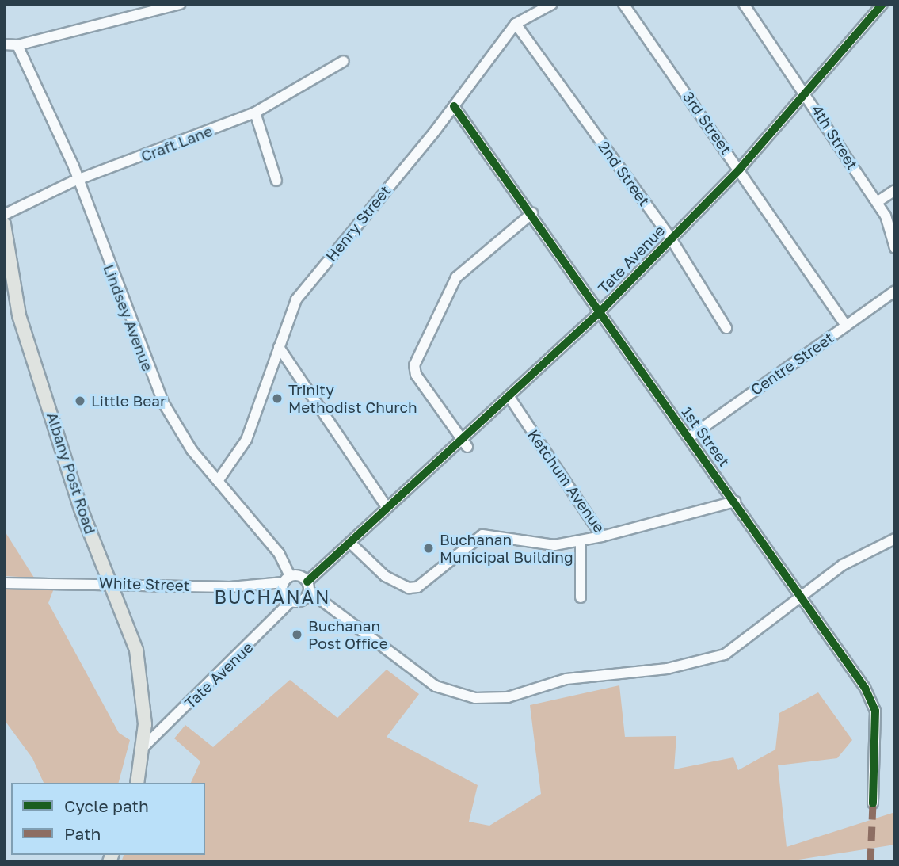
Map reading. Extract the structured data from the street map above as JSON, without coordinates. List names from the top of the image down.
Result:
{
  "streets": {
    "main road": ["Albany Post Road"],
    "street": [
      "3rd Street",
      "4th Street",
      "Craft Lane",
      "2nd Street",
      "Henry Street",
      "Tate Avenue",
      "Lindsey Avenue",
      "Centre Street",
      "1st Street",
      "Ketchum Avenue",
      "White Street"
    ]
  },
  "crossings": [
    ["3rd Street", "Tate Avenue"],
    ["3rd Street", "Centre Street"],
    ["4th Street", "Tate Avenue"],
    ["Craft Lane", "Lindsey Avenue"],
    ["2nd Street", "Henry Street"],
    ["2nd Street", "Tate Avenue"],
    ["Henry Street", "Lindsey Avenue"],
    ["Henry Street", "1st Street"],
    ["Tate Avenue", "Lindsey Avenue"],
    ["Tate Avenue", "1st Street"],
    ["Tate Avenue", "Albany Post Road"],
    ["Tate Avenue", "Ketchum Avenue"],
    ["Lindsey Avenue", "White Street"],
    ["Centre Street", "1st Street"],
    ["1st Street", "Ketchum Avenue"],
    ["Albany Post Road", "White Street"]
  ],
  "districts": ["BUCHANAN"],
  "places": [
    "Trinity Methodist Church",
    "Little Bear",
    "Buchanan Municipal Building",
    "Buchanan Post Office"
  ],
  "legend": ["Cycle path", "Path"]
}
